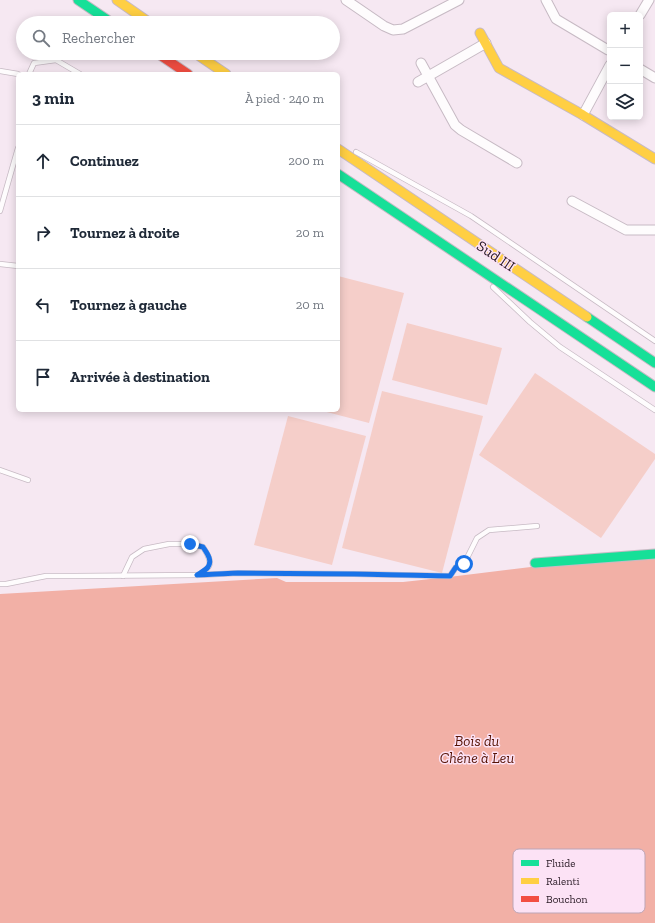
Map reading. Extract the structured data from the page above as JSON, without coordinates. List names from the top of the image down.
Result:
{
  "streets": {
    "main road": ["Sud III"]
  },
  "parks": ["Bois du Chêne à Leu"],
  "legend": ["Fluide", "Ralenti", "Bouchon"],
  "page": {
    "map_buttons": ["+", "−"],
    "search": "Rechercher",
    "heading": ["3 min", "À pied · 240 m"],
    "list": [
      ["Continuez", "200 m"],
      ["Tournez à droite", "20 m"],
      ["Tournez à gauche", "20 m"],
      "Arrivée à destination"
    ]
  }
}
